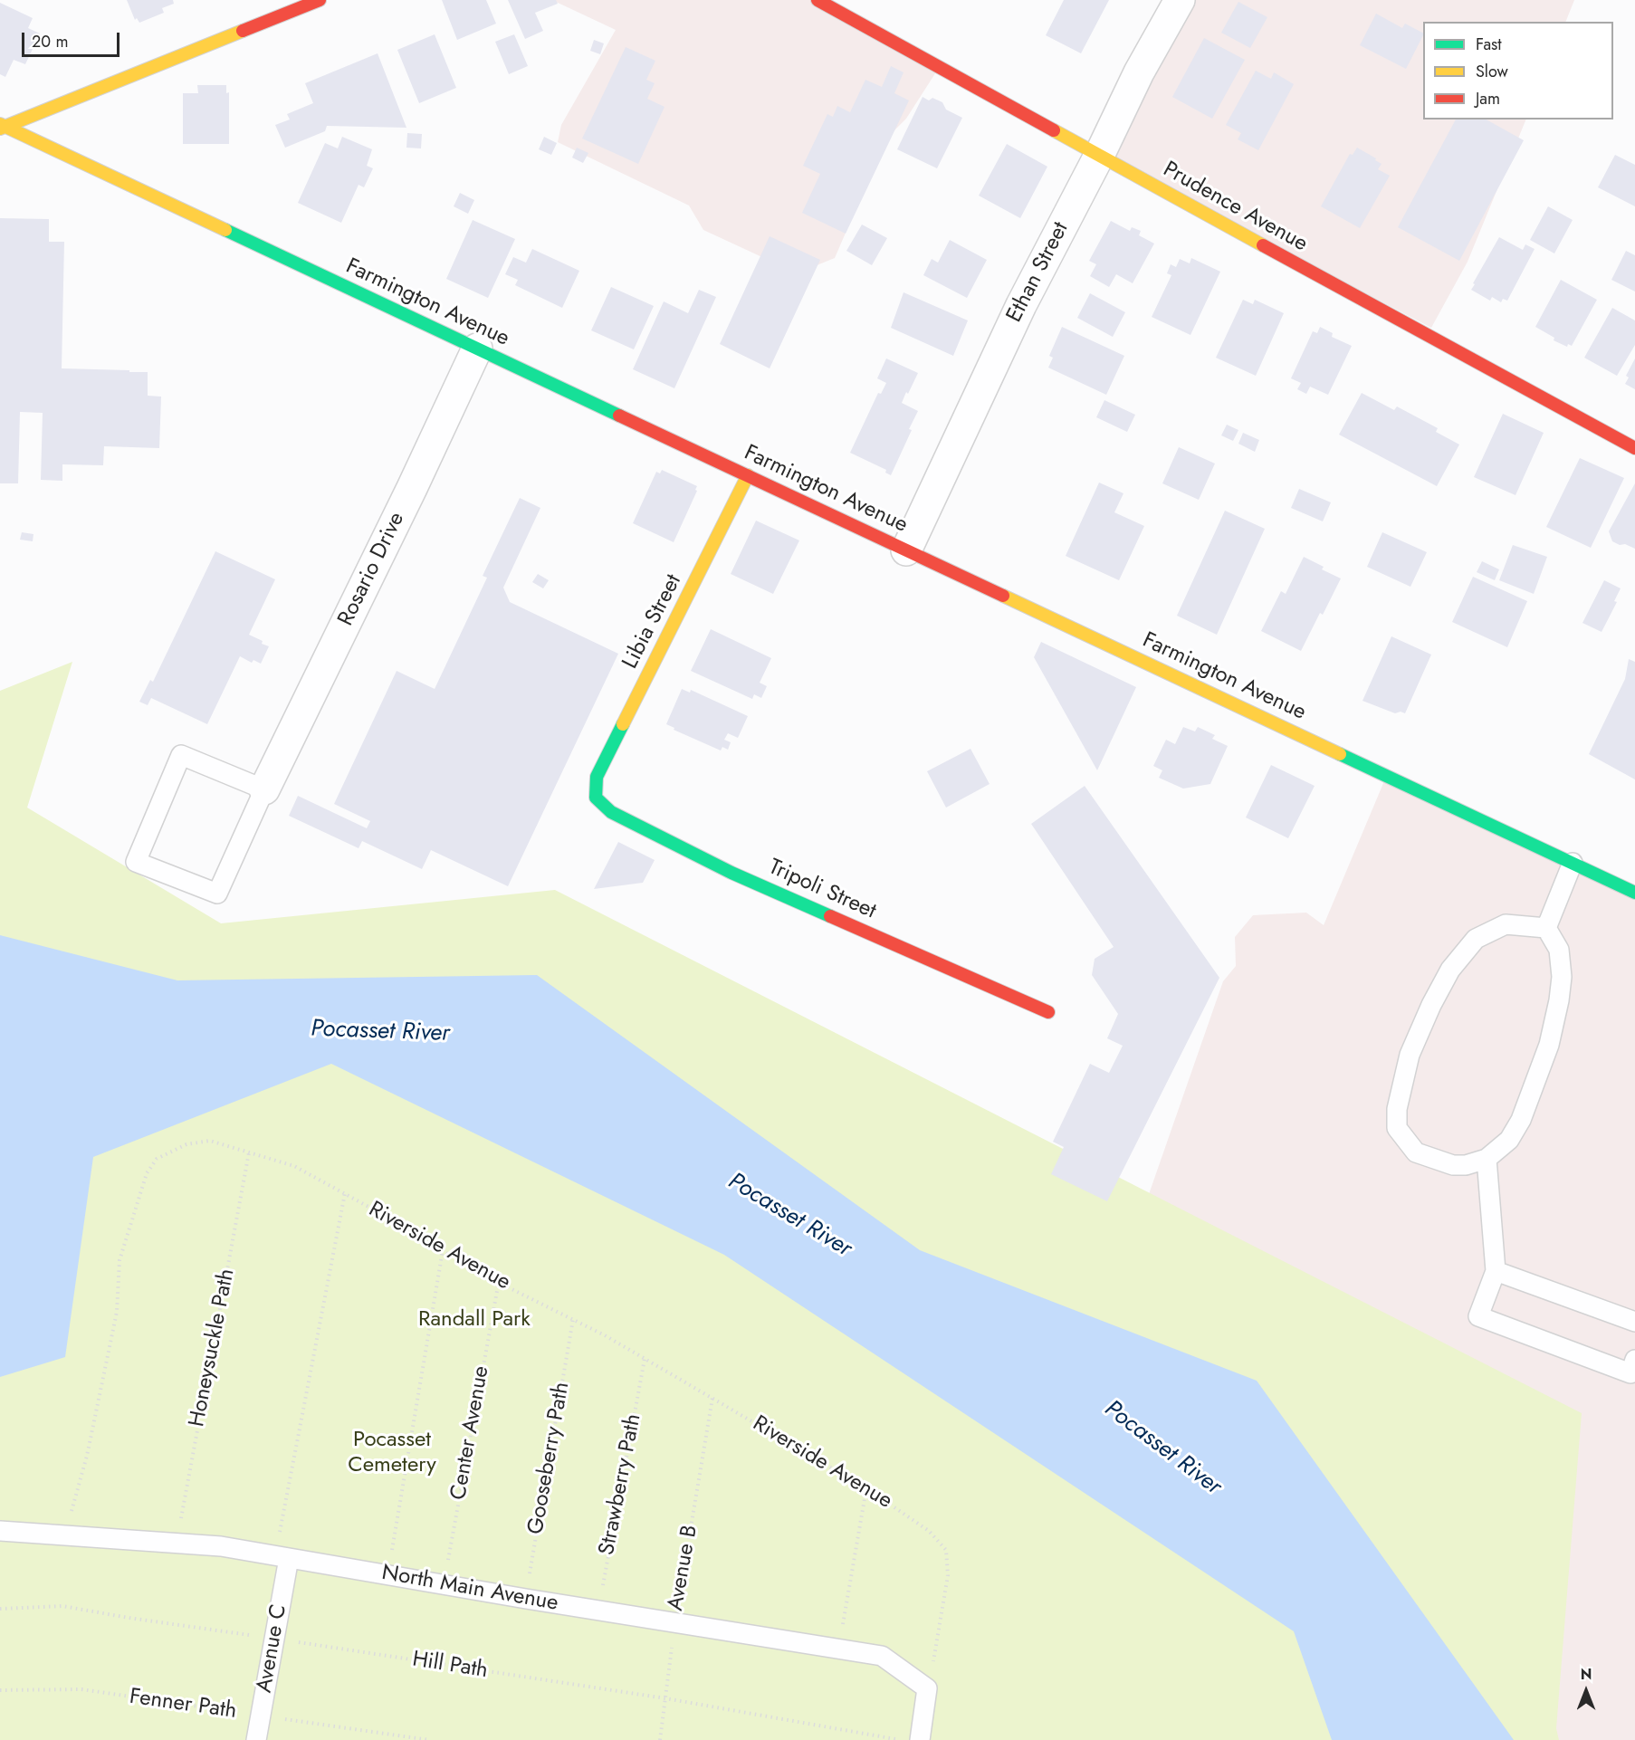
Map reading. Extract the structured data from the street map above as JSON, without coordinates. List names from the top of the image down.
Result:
{
  "streets": {
    "street": [
      "Prudence Avenue",
      "Ethan Street",
      "Farmington Avenue",
      "Rosario Drive",
      "Libia Street",
      "Tripoli Street"
    ],
    "lane": ["North Main Avenue", "Avenue C"],
    "path": [
      "Riverside Avenue",
      "Honeysuckle Path",
      "Center Avenue",
      "Gooseberry Path",
      "Strawberry Path",
      "Avenue B",
      "Hill Path",
      "Fenner Path"
    ]
  },
  "crossings": [
    ["Prudence Avenue", "Ethan Street"],
    ["Ethan Street", "Farmington Avenue"],
    ["Farmington Avenue", "Rosario Drive"],
    ["Farmington Avenue", "Libia Street"],
    ["Libia Street", "Tripoli Street"],
    ["Riverside Avenue", "Honeysuckle Path"],
    ["Riverside Avenue", "Center Avenue"],
    ["Riverside Avenue", "Gooseberry Path"],
    ["Riverside Avenue", "Strawberry Path"],
    ["Riverside Avenue", "Avenue B"],
    ["Riverside Avenue", "North Main Avenue"],
    ["Honeysuckle Path", "North Main Avenue"],
    ["Center Avenue", "North Main Avenue"],
    ["Gooseberry Path", "North Main Avenue"],
    ["Strawberry Path", "North Main Avenue"],
    ["Avenue B", "North Main Avenue"],
    ["Avenue B", "Hill Path"],
    ["North Main Avenue", "Avenue C"],
    ["Avenue C", "Hill Path"],
    ["Avenue C", "Fenner Path"]
  ],
  "water": ["Pocasset River"],
  "parks": ["Randall Park", "Pocasset Cemetery"],
  "legend": ["Fast", "Slow", "Jam"],
  "scale_bar": "20 m",
  "north": "top"
}
